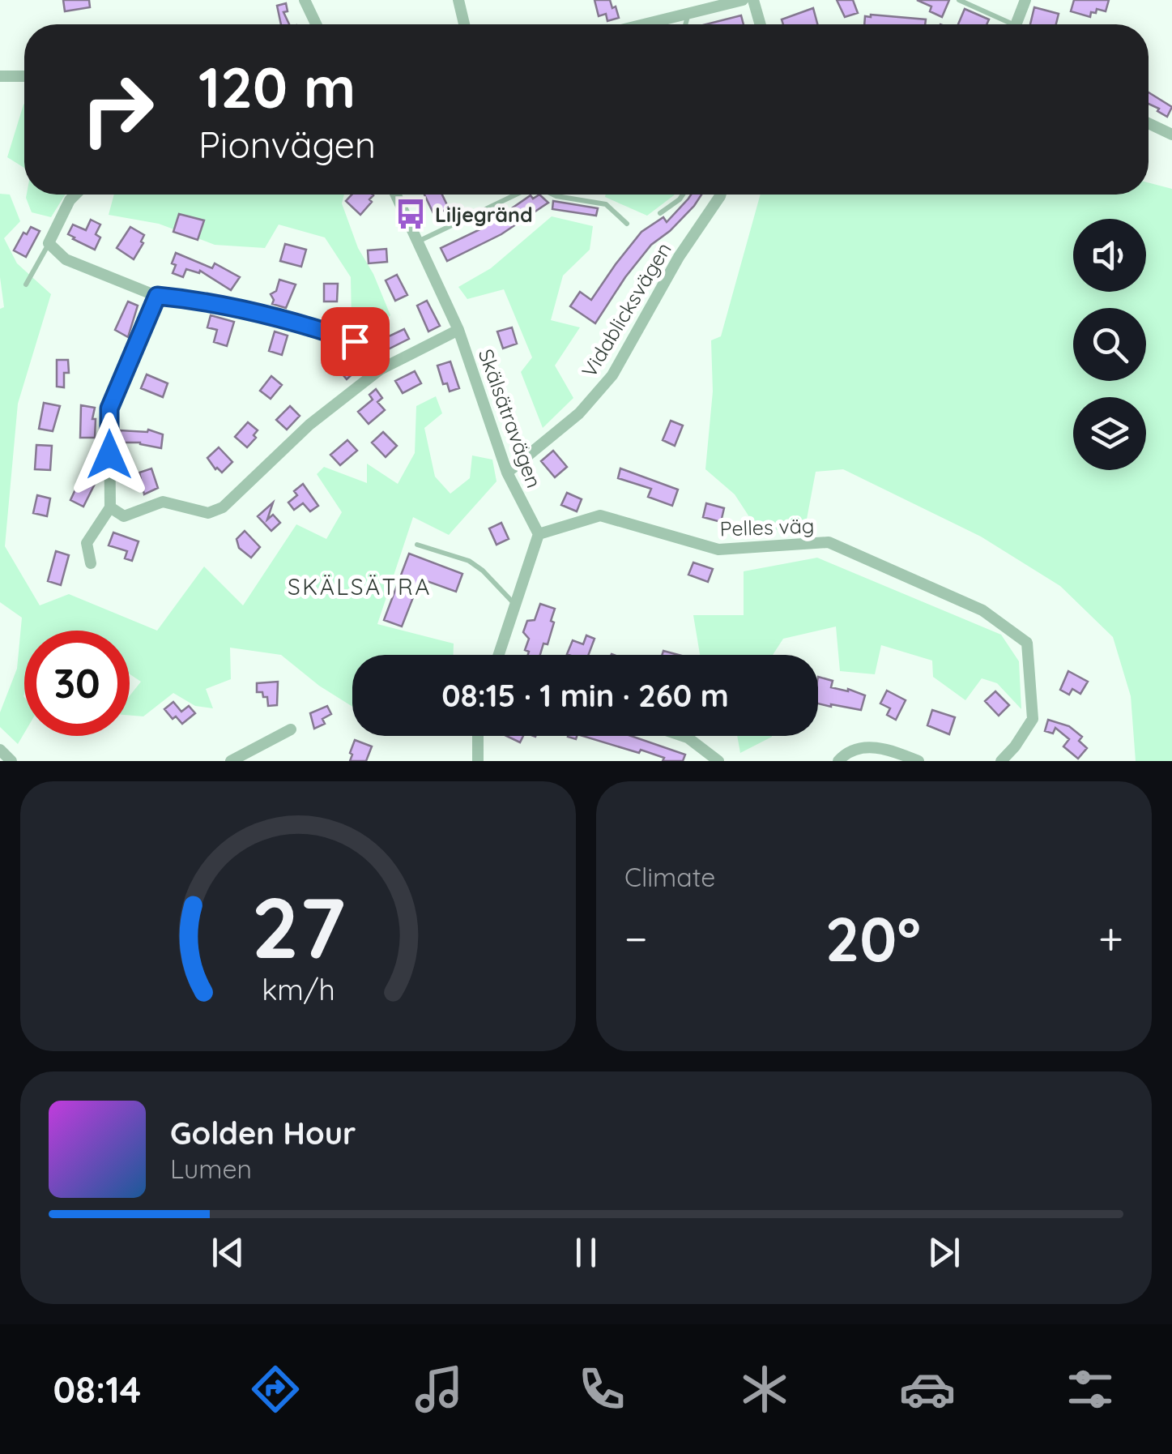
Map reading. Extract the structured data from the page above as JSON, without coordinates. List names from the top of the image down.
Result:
{
  "streets": {
    "street": ["Vidablicksvägen", "Skälsätravägen", "Pelles väg"]
  },
  "crossings": [
    ["Vidablicksvägen", "Skälsätravägen"],
    ["Skälsätravägen", "Pelles väg"]
  ],
  "districts": ["SKÄLSÄTRA"],
  "places": {
    "bus stop": ["Liljegränd"]
  },
  "page": {
    "turn": ["120 m", "Pionvägen"],
    "limit": "30",
    "trip": "08:15 · 1 min · 260 m",
    "tile": "Climate",
    "heat": ["−", "20°", "+"],
    "song": ["Golden Hour", "Lumen"],
    "tabs": "08:14",
    "gauge": ["27", "km/h"]
  }
}
